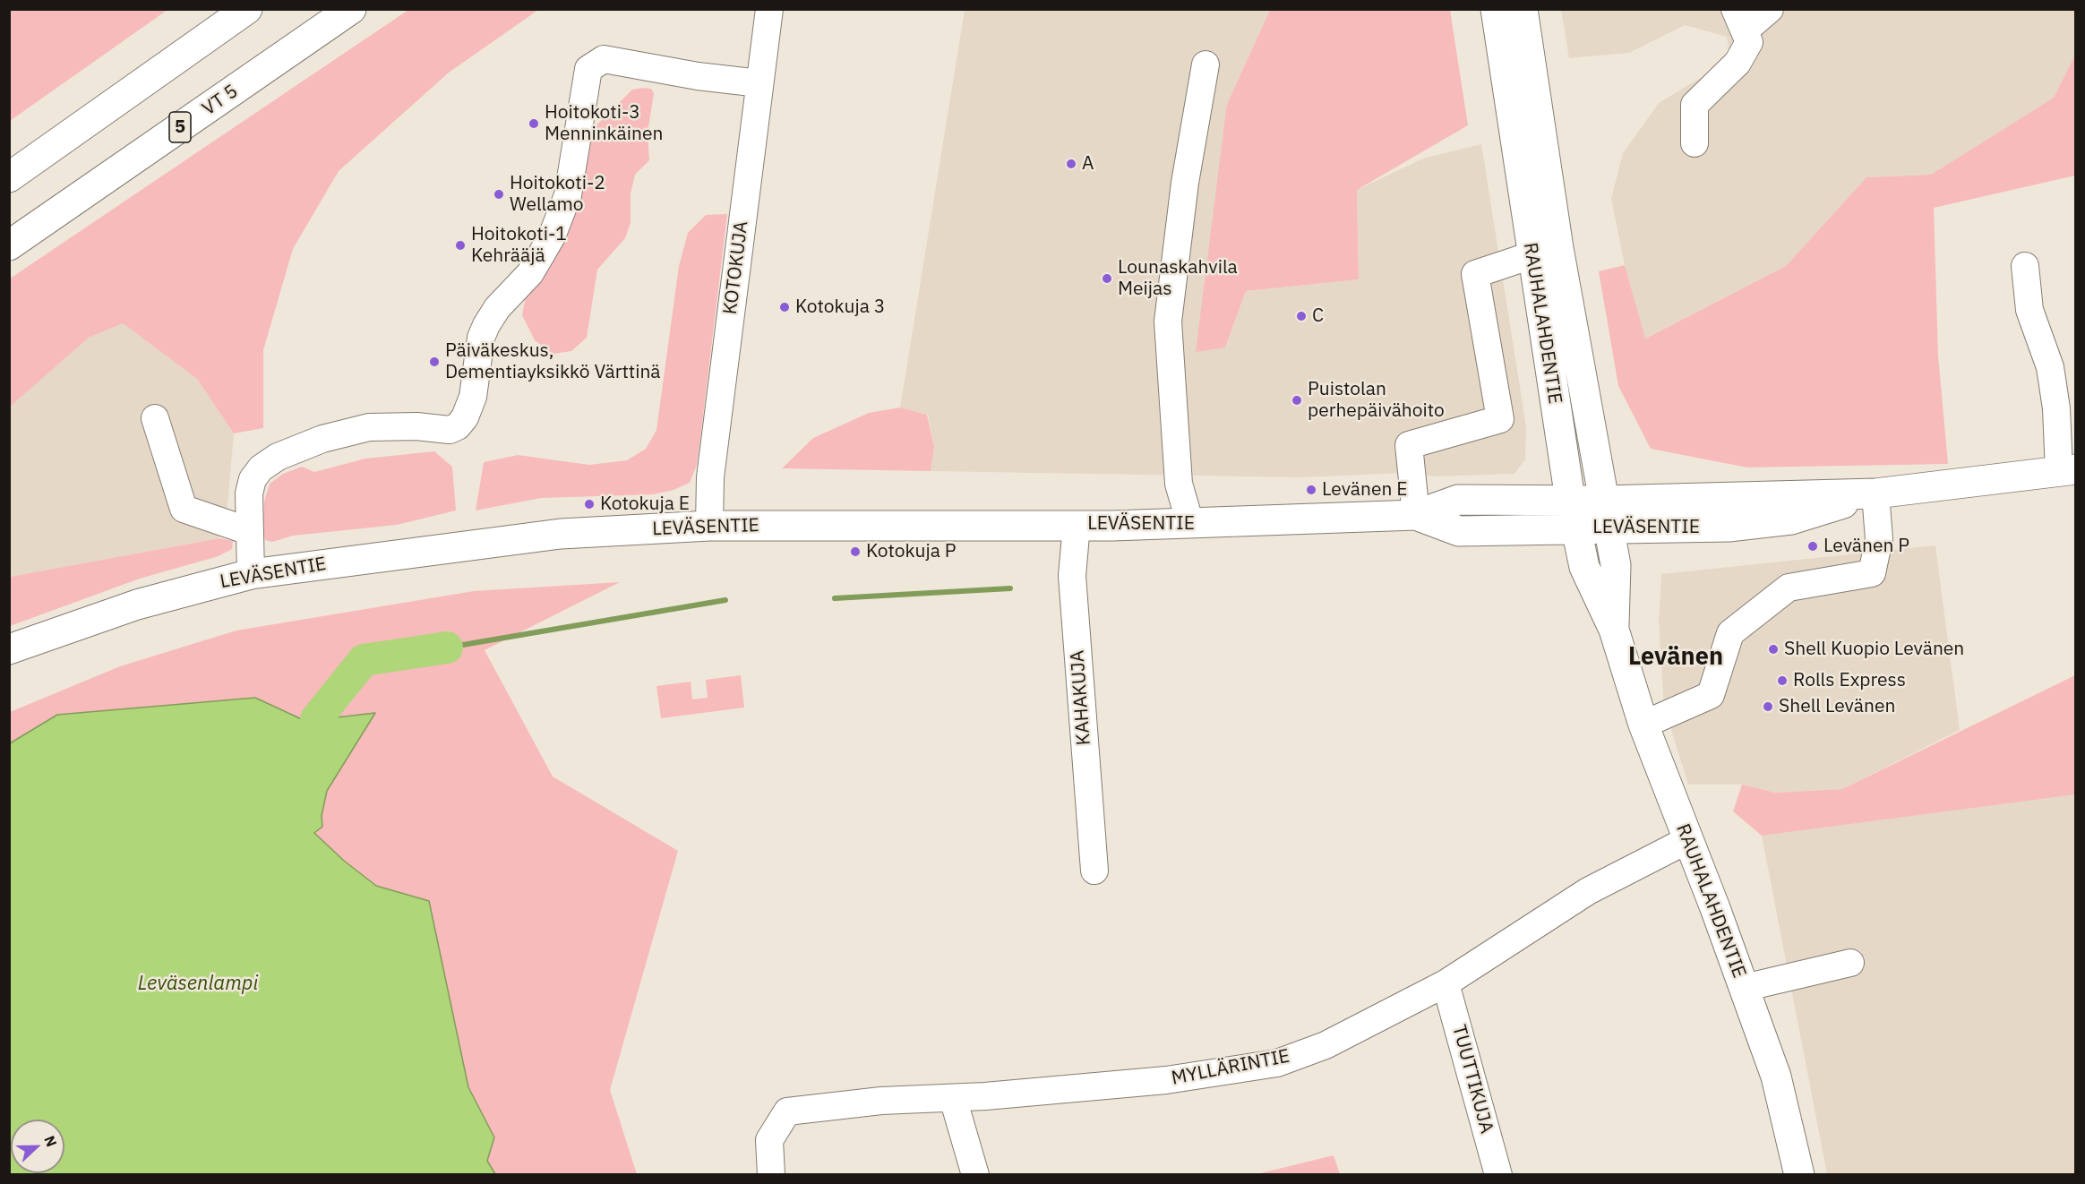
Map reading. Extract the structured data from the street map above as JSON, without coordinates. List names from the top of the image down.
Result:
{
  "streets": {
    "main road": [
      "VT 5",
      "5",
      "RAUHALAHDENTIE",
      "LEVÄSENTIE"
    ],
    "street": [
      "KOTOKUJA",
      "KAHAKUJA",
      "MYLLÄRINTIE",
      "TUUTTIKUJA"
    ]
  },
  "crossings": [
    ["KOTOKUJA", "LEVÄSENTIE"],
    ["RAUHALAHDENTIE", "LEVÄSENTIE"],
    ["RAUHALAHDENTIE", "MYLLÄRINTIE"],
    ["LEVÄSENTIE", "KAHAKUJA"],
    ["MYLLÄRINTIE", "TUUTTIKUJA"]
  ],
  "districts": ["Levänen"],
  "water": ["Leväsenlampi"],
  "places": [
    "Hoitokoti-3 Menninkäinen",
    "A",
    "Hoitokoti-2 Wellamo",
    "Hoitokoti-1 Kehrääjä",
    "Lounaskahvila Meijas",
    "Kotokuja 3",
    "C",
    "Päiväkeskus, Dementiayksikkö Värttinä",
    "Puistolan perhepäivähoito",
    "Levänen E",
    "Kotokuja E",
    "Levänen P",
    "Kotokuja P",
    "Shell Kuopio Levänen",
    "Rolls Express",
    "Shell Levänen"
  ],
  "north": "right"
}
